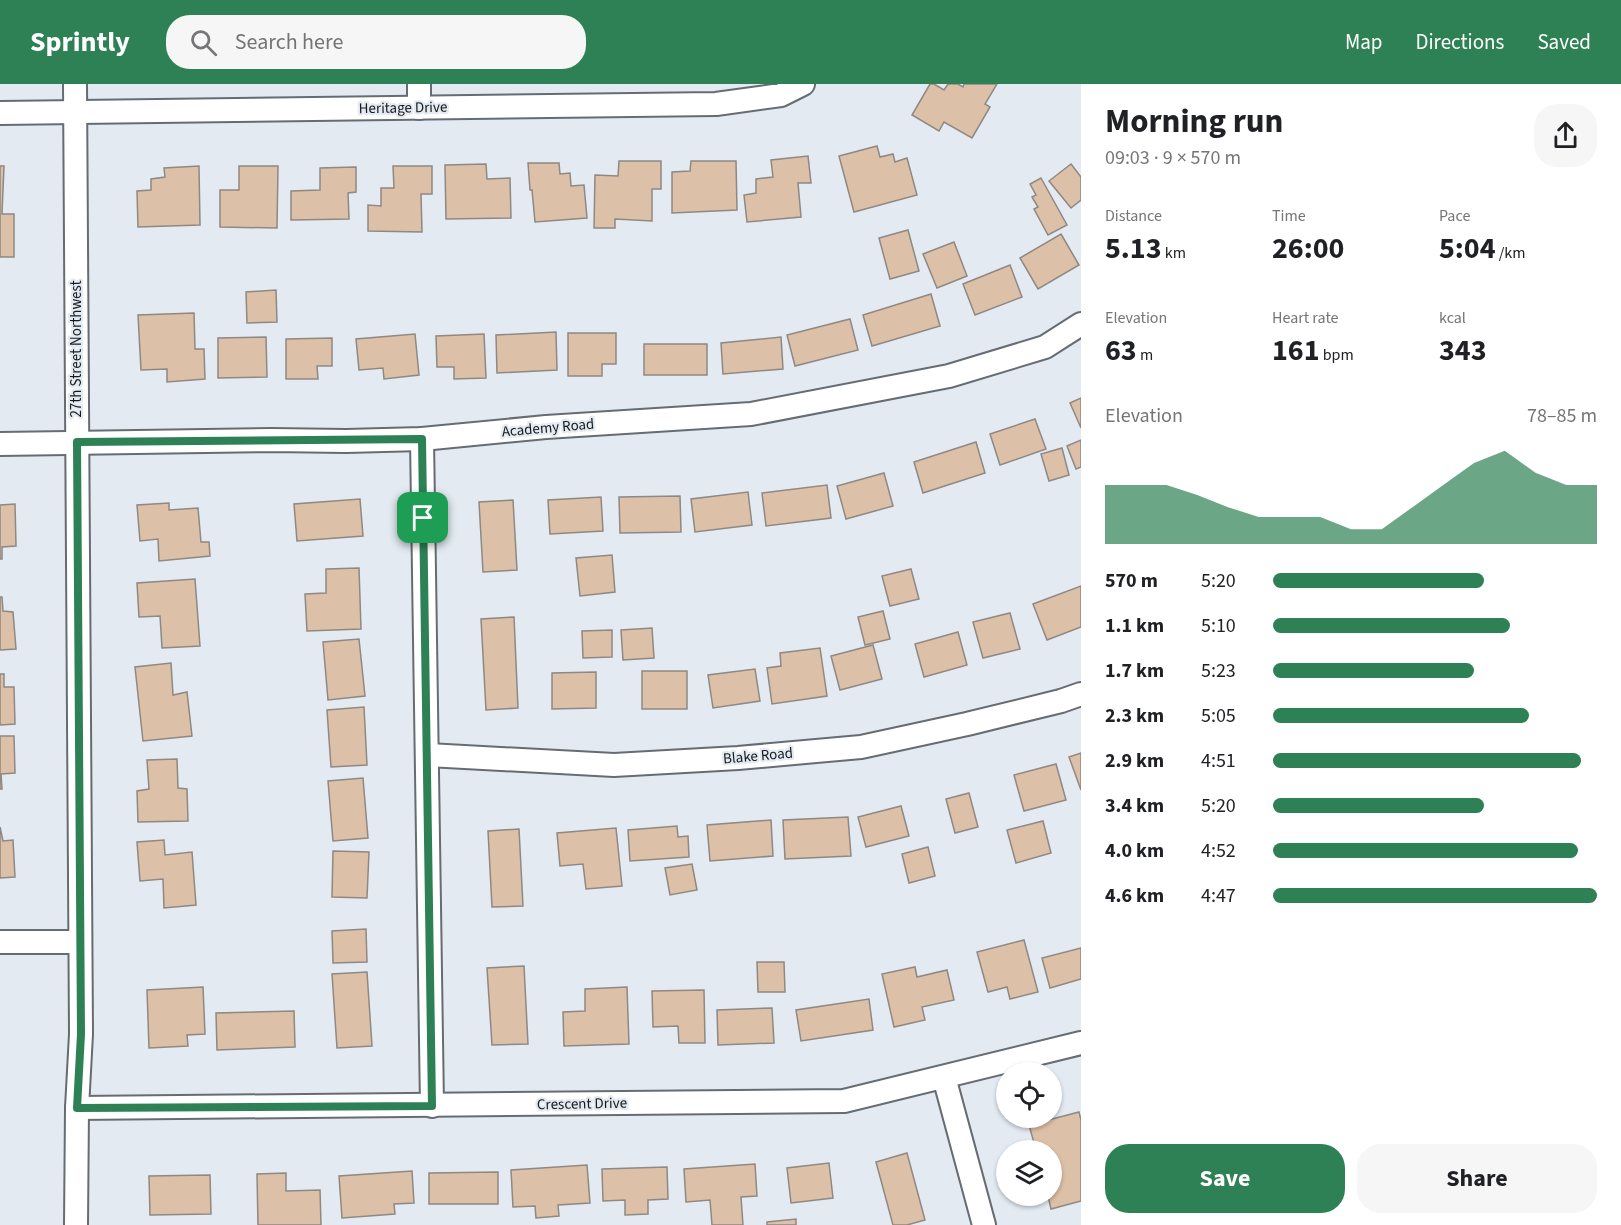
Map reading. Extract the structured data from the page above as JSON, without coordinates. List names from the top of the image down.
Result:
{
  "streets": {
    "street": [
      "Heritage Drive",
      "27th Street Northwest",
      "Academy Road",
      "Blake Road",
      "Crescent Drive"
    ]
  },
  "crossings": [
    ["Heritage Drive", "27th Street Northwest"],
    ["27th Street Northwest", "Academy Road"],
    ["27th Street Northwest", "Crescent Drive"]
  ],
  "page": {
    "header": "Sprintly",
    "search": "Search here",
    "nav": ["Map", "Directions", "Saved"],
    "heading": ["Morning run", "09:03 · 9 × 570 m"],
    "stats": [
      ["Distance", "5.13 km"],
      ["Time", "26:00"],
      ["Pace", "5:04 /km"],
      ["Elevation", "63 m"],
      ["Heart rate", "161 bpm"],
      ["kcal", "343"]
    ],
    "chart": ["Elevation", "78–85 m"],
    "list": [
      {
        "name": "570 m",
        "note": "5:20"
      },
      {
        "name": "1.1 km",
        "note": "5:10"
      },
      {
        "name": "1.7 km",
        "note": "5:23"
      },
      {
        "name": "2.3 km",
        "note": "5:05"
      },
      {
        "name": "2.9 km",
        "note": "4:51"
      },
      {
        "name": "3.4 km",
        "note": "5:20"
      },
      {
        "name": "4.0 km",
        "note": "4:52"
      },
      {
        "name": "4.6 km",
        "note": "4:47"
      }
    ],
    "buttons": ["Save", "Share"]
  }
}
